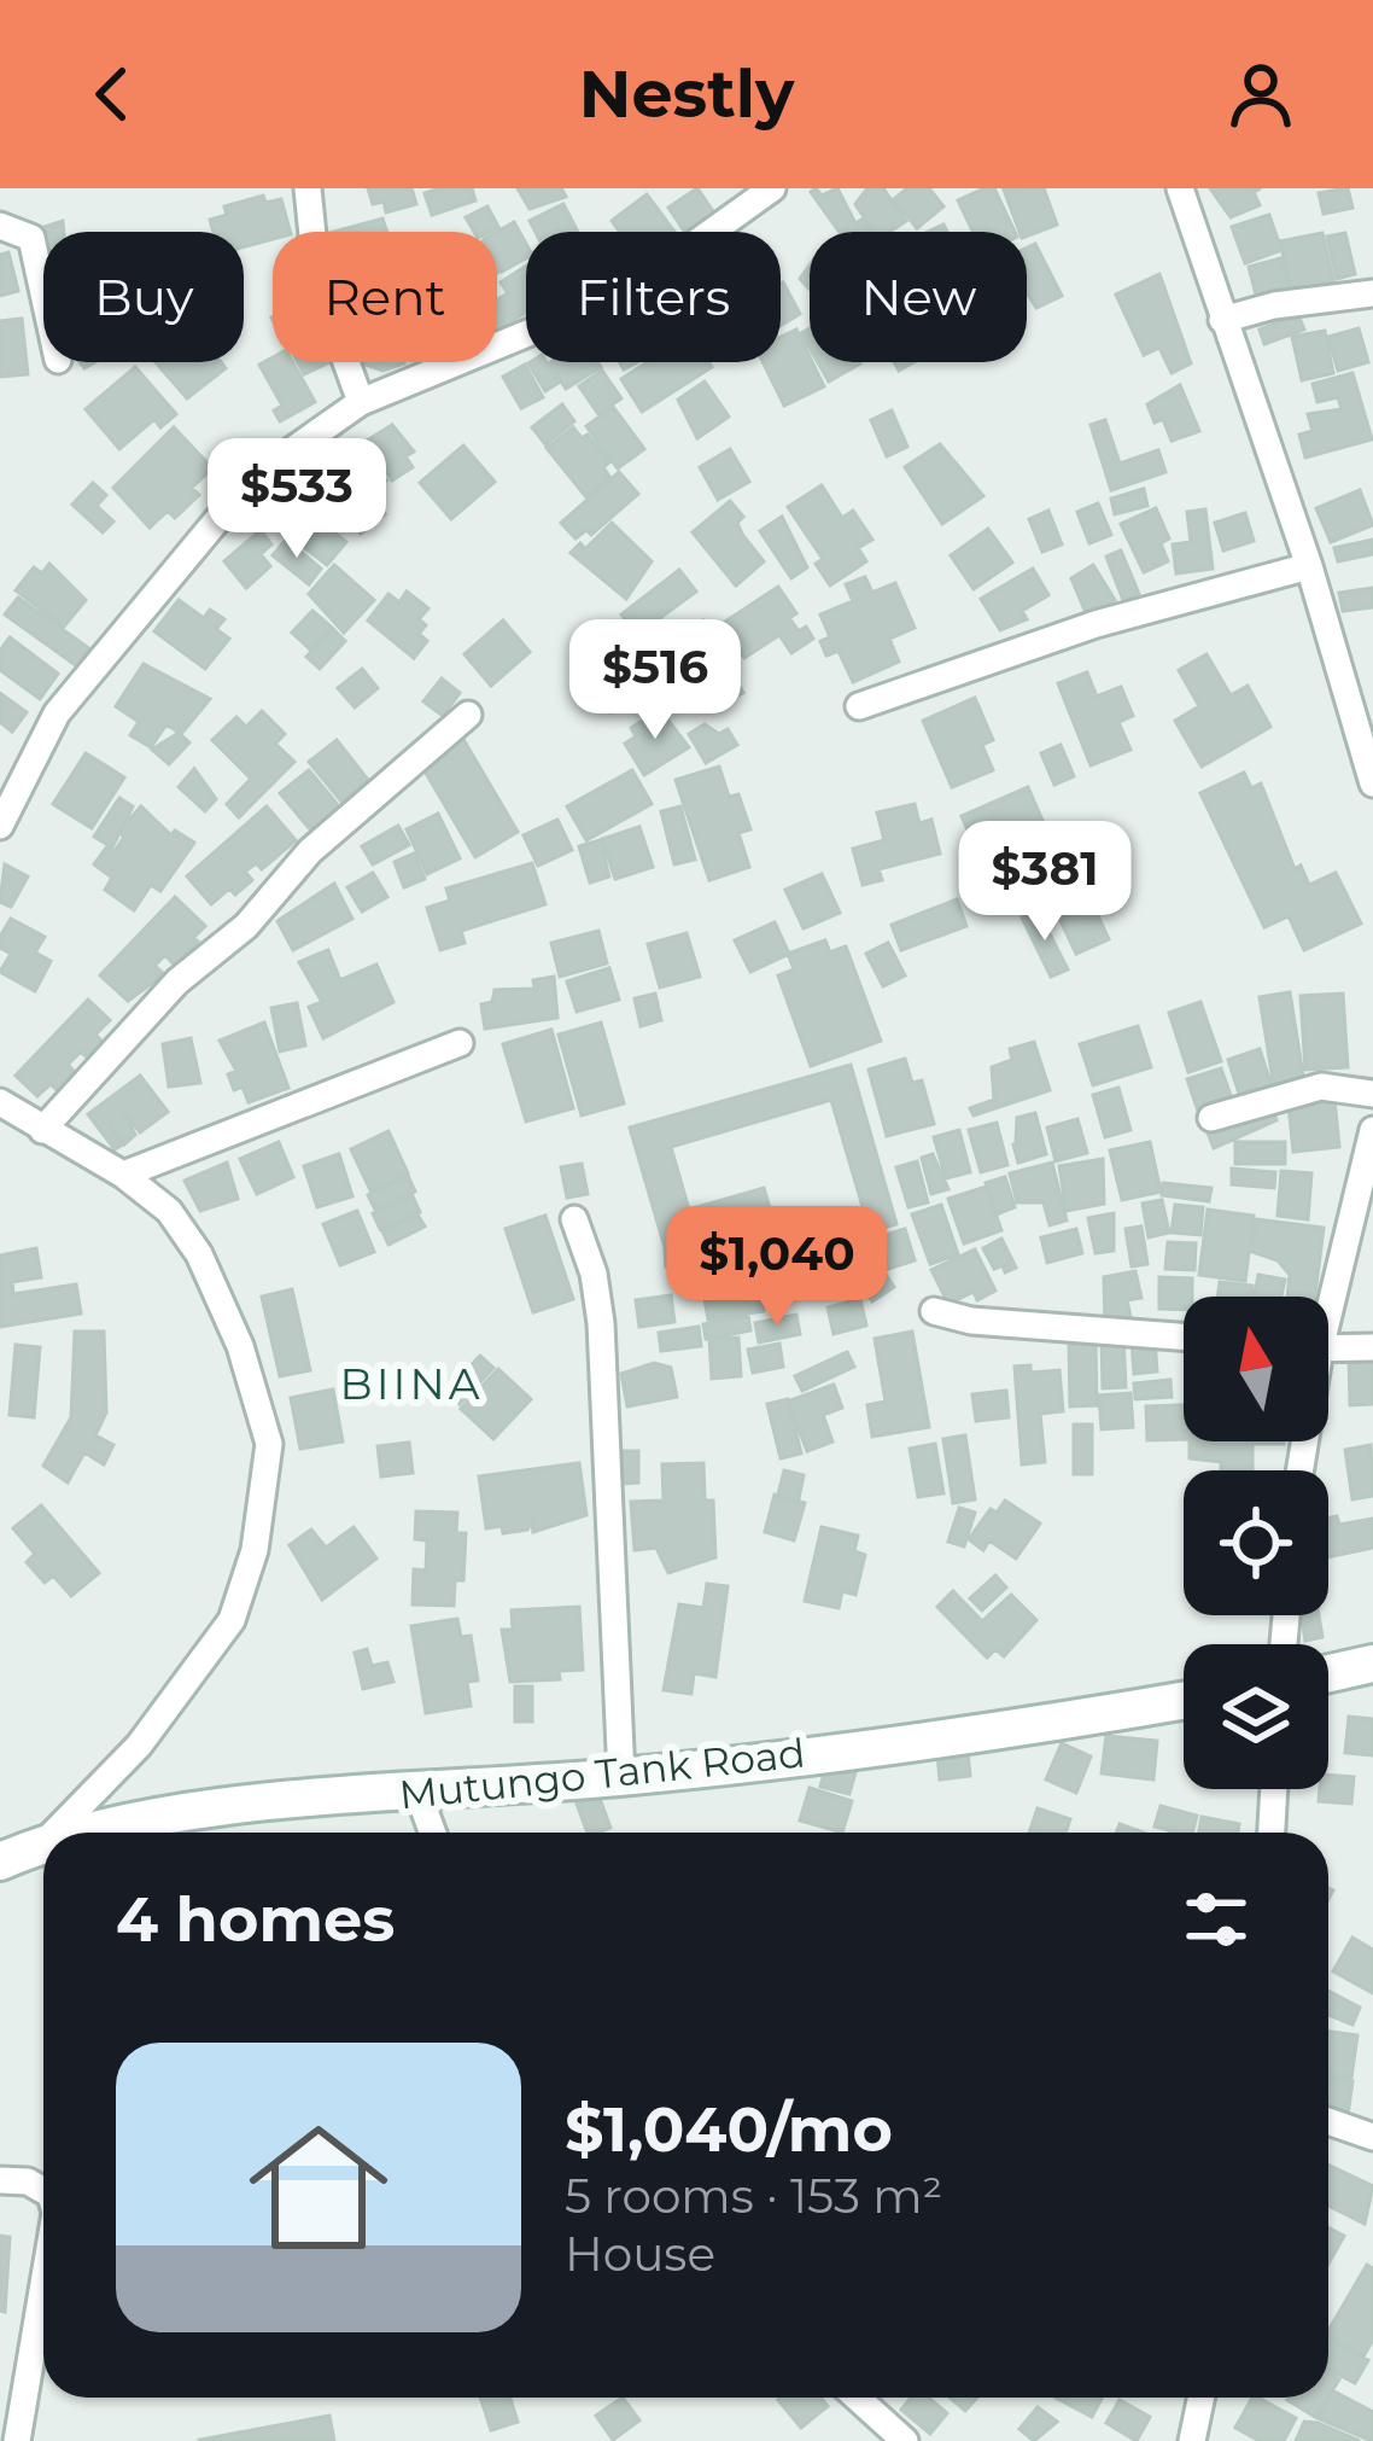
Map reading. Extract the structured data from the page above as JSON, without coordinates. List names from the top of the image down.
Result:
{
  "streets": {
    "street": ["Mutungo Tank Road"]
  },
  "districts": ["BIINA"],
  "north": "top",
  "page": {
    "header": "Nestly",
    "chip": [
      "Buy",
      "Rent",
      "Filters",
      "New"
    ],
    "price": [
      "$533",
      "$516",
      "$381",
      "$1,040"
    ],
    "heading": "4 homes",
    "list": [
      {
        "name": "$1,040/mo",
        "note": "5 rooms · 153 m² · House"
      }
    ]
  }
}
